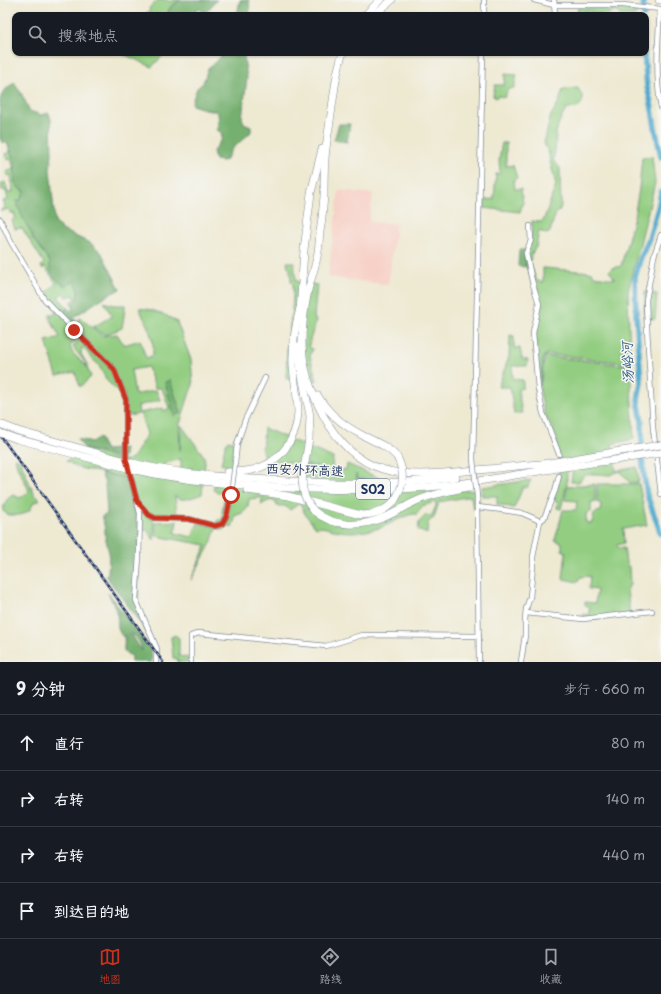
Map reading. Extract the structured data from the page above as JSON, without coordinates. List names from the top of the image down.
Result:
{
  "streets": {
    "highway": ["西安外环高速", "S02"]
  },
  "water": ["汤峪河"],
  "page": {
    "search": "搜索地点",
    "heading": ["9 分钟", "步行 · 660 m"],
    "list": [
      ["直行", "80 m"],
      ["右转", "140 m"],
      ["右转", "440 m"],
      "到达目的地"
    ],
    "nav": ["地图", "路线", "收藏"]
  }
}
